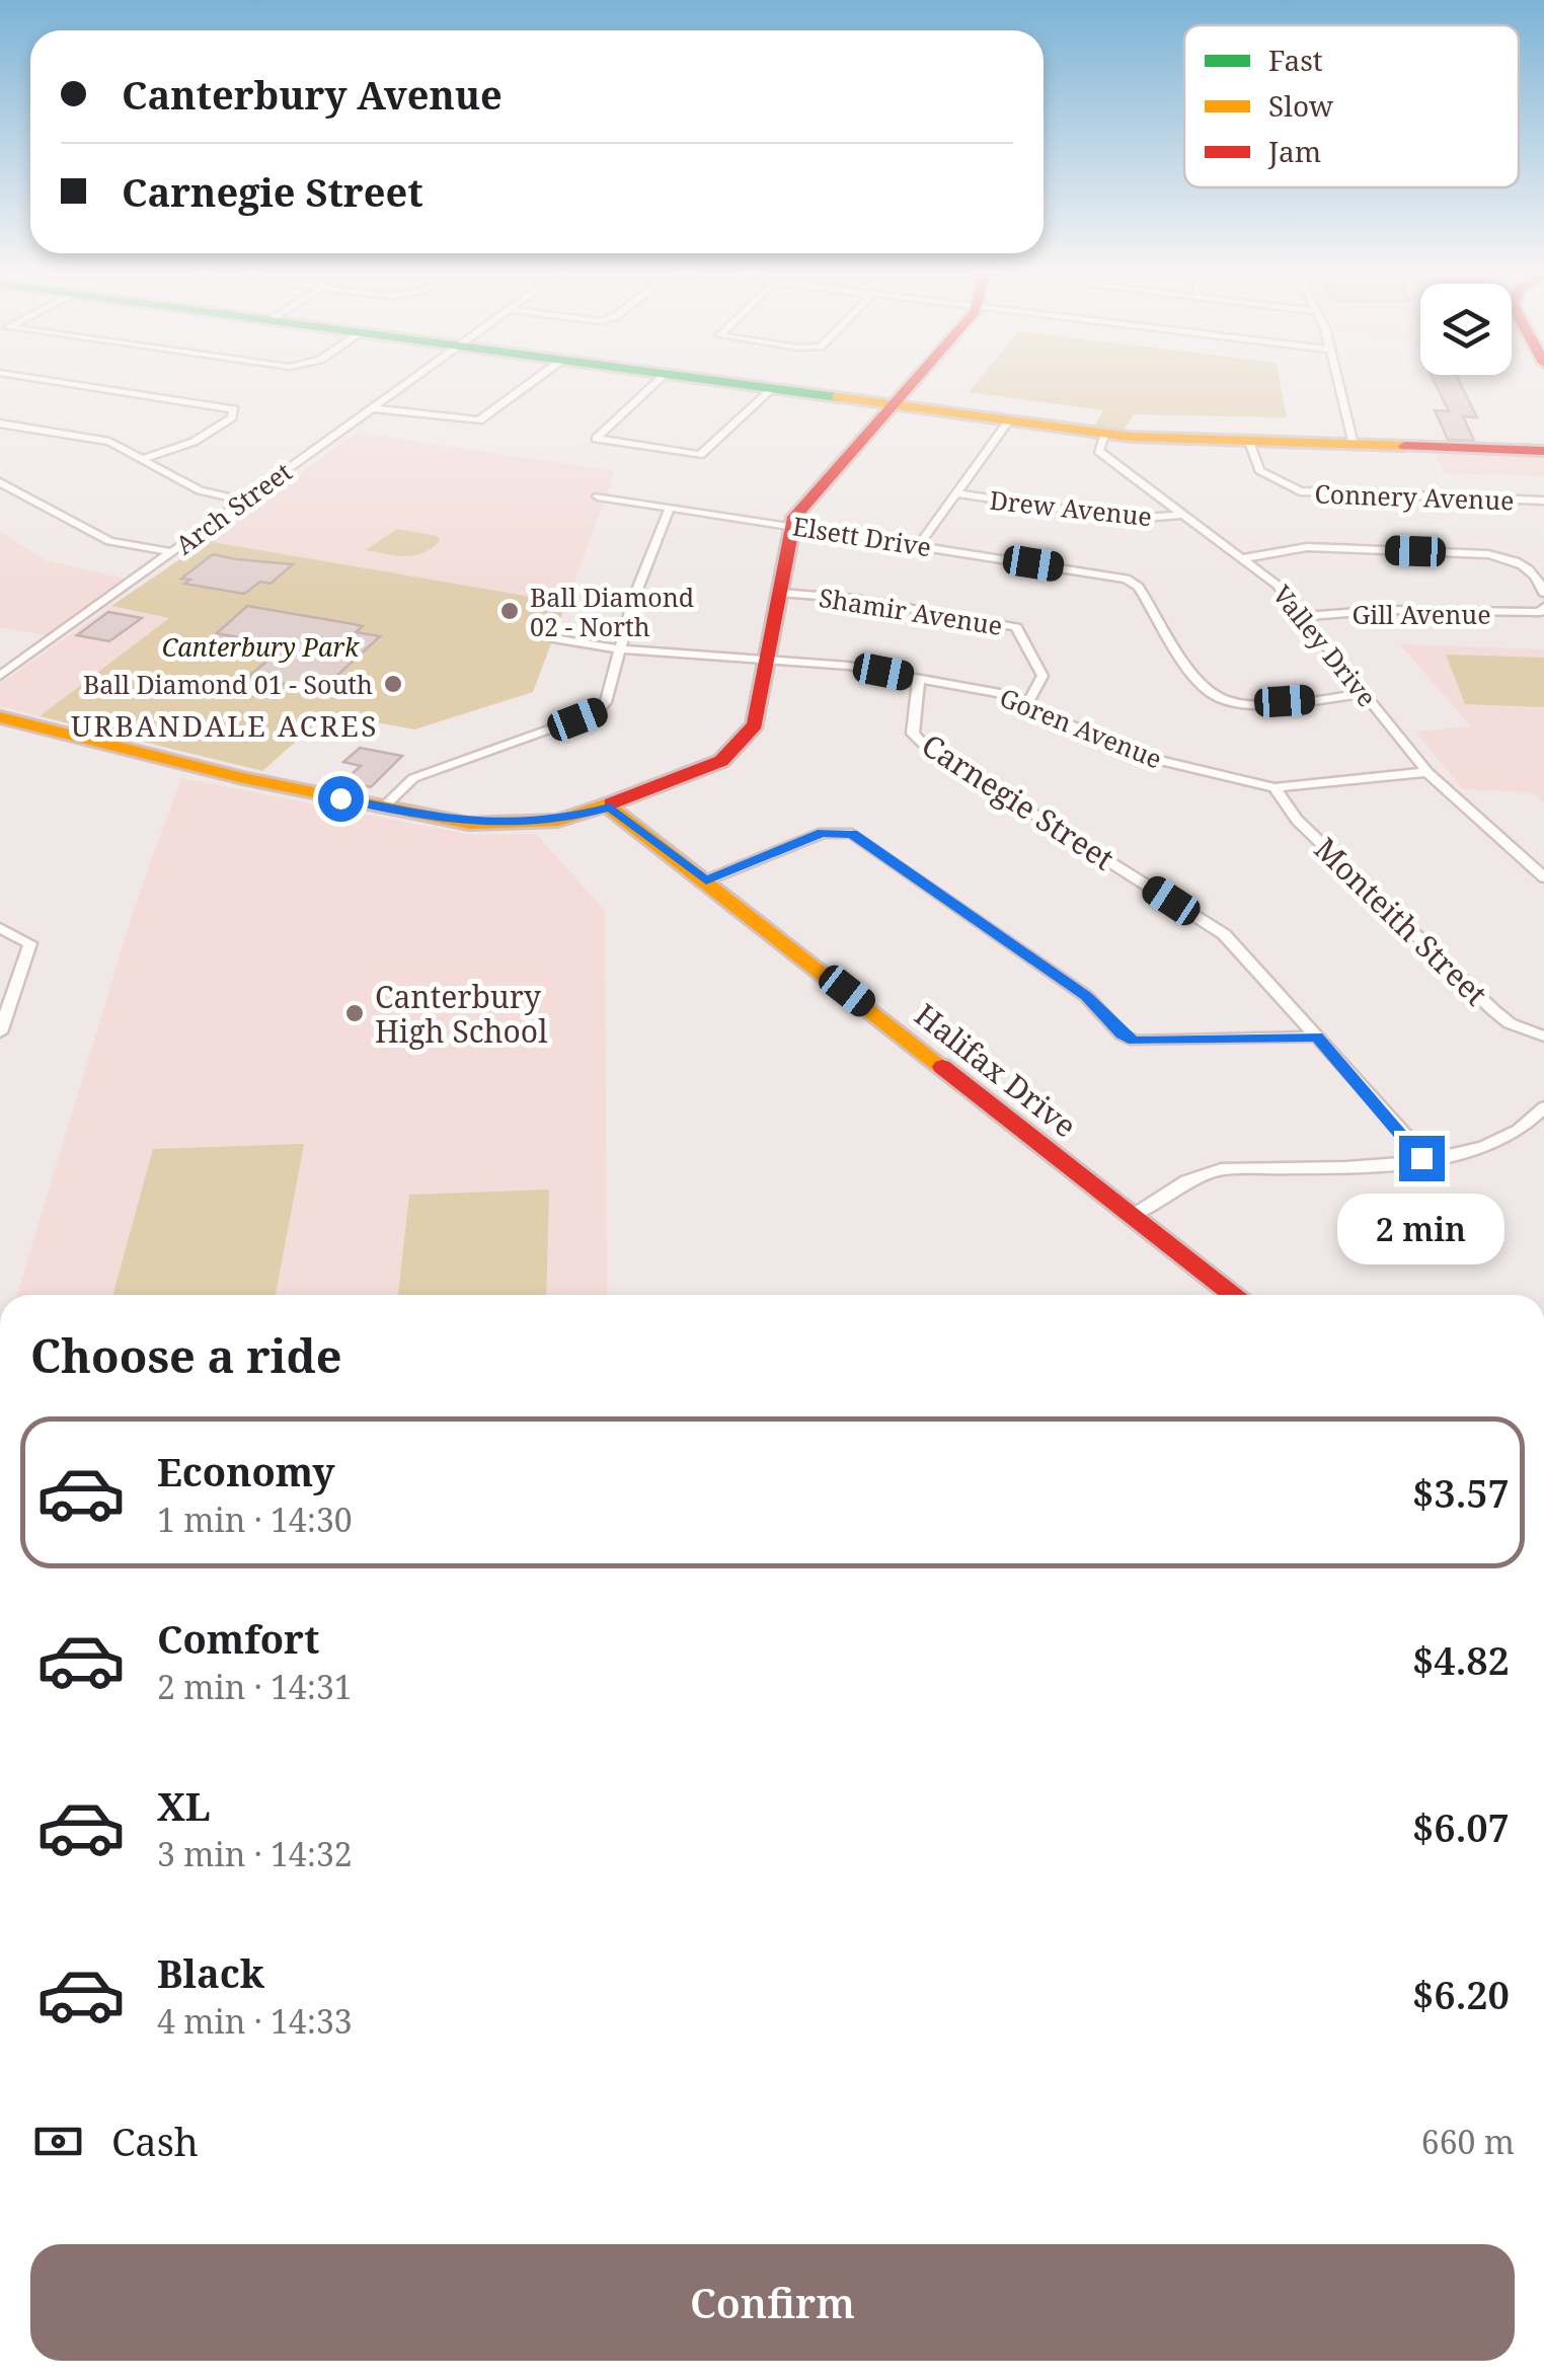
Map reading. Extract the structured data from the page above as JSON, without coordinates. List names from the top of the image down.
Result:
{
  "streets": {
    "street": [
      "Connery Avenue",
      "Arch Street",
      "Drew Avenue",
      "Elsett Drive",
      "Shamir Avenue",
      "Gill Avenue",
      "Valley Drive",
      "Goren Avenue",
      "Carnegie Street",
      "Monteith Street",
      "Halifax Drive"
    ]
  },
  "crossings": [
    ["Drew Avenue", "Valley Drive"],
    ["Elsett Drive", "Valley Drive"],
    ["Shamir Avenue", "Goren Avenue"],
    ["Gill Avenue", "Valley Drive"],
    ["Valley Drive", "Goren Avenue"],
    ["Goren Avenue", "Carnegie Street"],
    ["Goren Avenue", "Monteith Street"]
  ],
  "districts": ["URBANDALE ACRES"],
  "parks": ["Canterbury Park"],
  "places": ["Ball Diamond 02 - North", "Ball Diamond 01 - South", "Canterbury High School"],
  "legend": ["Fast", "Slow", "Jam"],
  "page": {
    "banner": ["Canterbury Avenue", "Carnegie Street"],
    "bubble": "2 min",
    "heading": "Choose a ride",
    "list": [
      {
        "name": "Economy",
        "note": "1 min · 14:30",
        "value": "$3.57"
      },
      {
        "name": "Comfort",
        "note": "2 min · 14:31",
        "value": "$4.82"
      },
      {
        "name": "XL",
        "note": "3 min · 14:32",
        "value": "$6.07"
      },
      {
        "name": "Black",
        "note": "4 min · 14:33",
        "value": "$6.20"
      }
    ],
    "pay": ["Cash", "660 m"],
    "buttons": "Confirm"
  }
}
